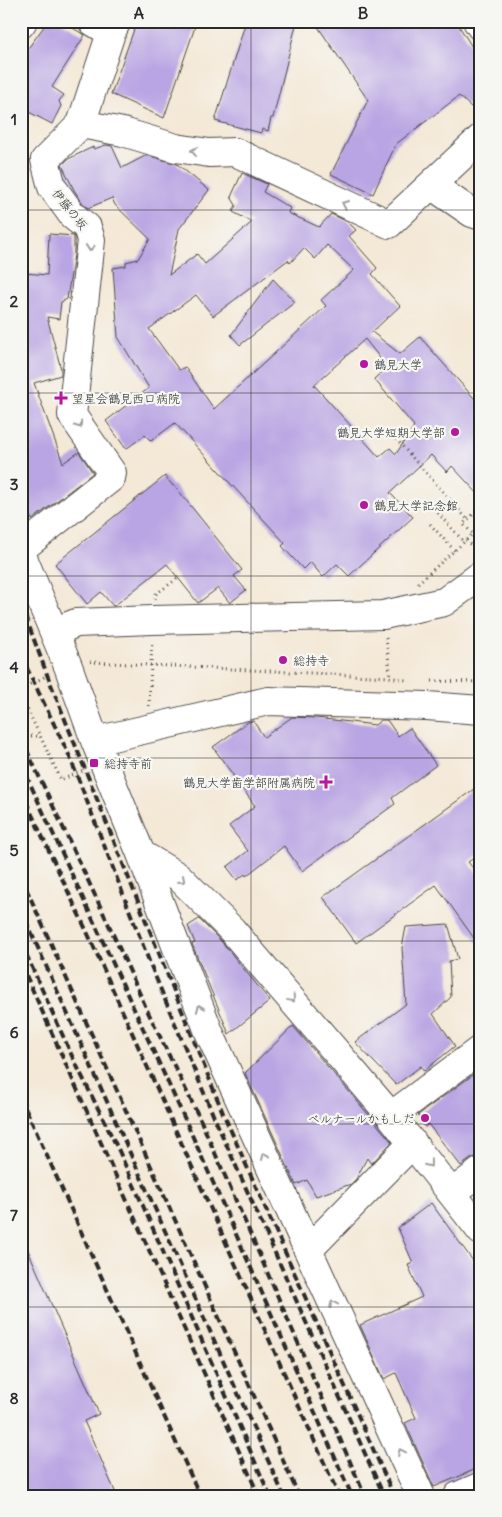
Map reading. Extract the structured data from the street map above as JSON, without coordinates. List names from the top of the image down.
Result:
{
  "streets": {
    "street": ["伊藤の坂"]
  },
  "one_way": ["伊藤の坂"],
  "places": {
    "other": [
      "鶴見大学",
      "鶴見大学短期大学部",
      "鶴見大学記念館",
      "総持寺",
      "ベルナールかもしだ"
    ],
    "health": ["望星会鶴見西口病院", "鶴見大学歯学部附属病院"],
    "transit": ["総持寺前"]
  },
  "grid": {
    "columns": ["A", "B"],
    "rows": [
      "1",
      "2",
      "3",
      "4",
      "5",
      "6",
      "7",
      "8"
    ]
  }
}
